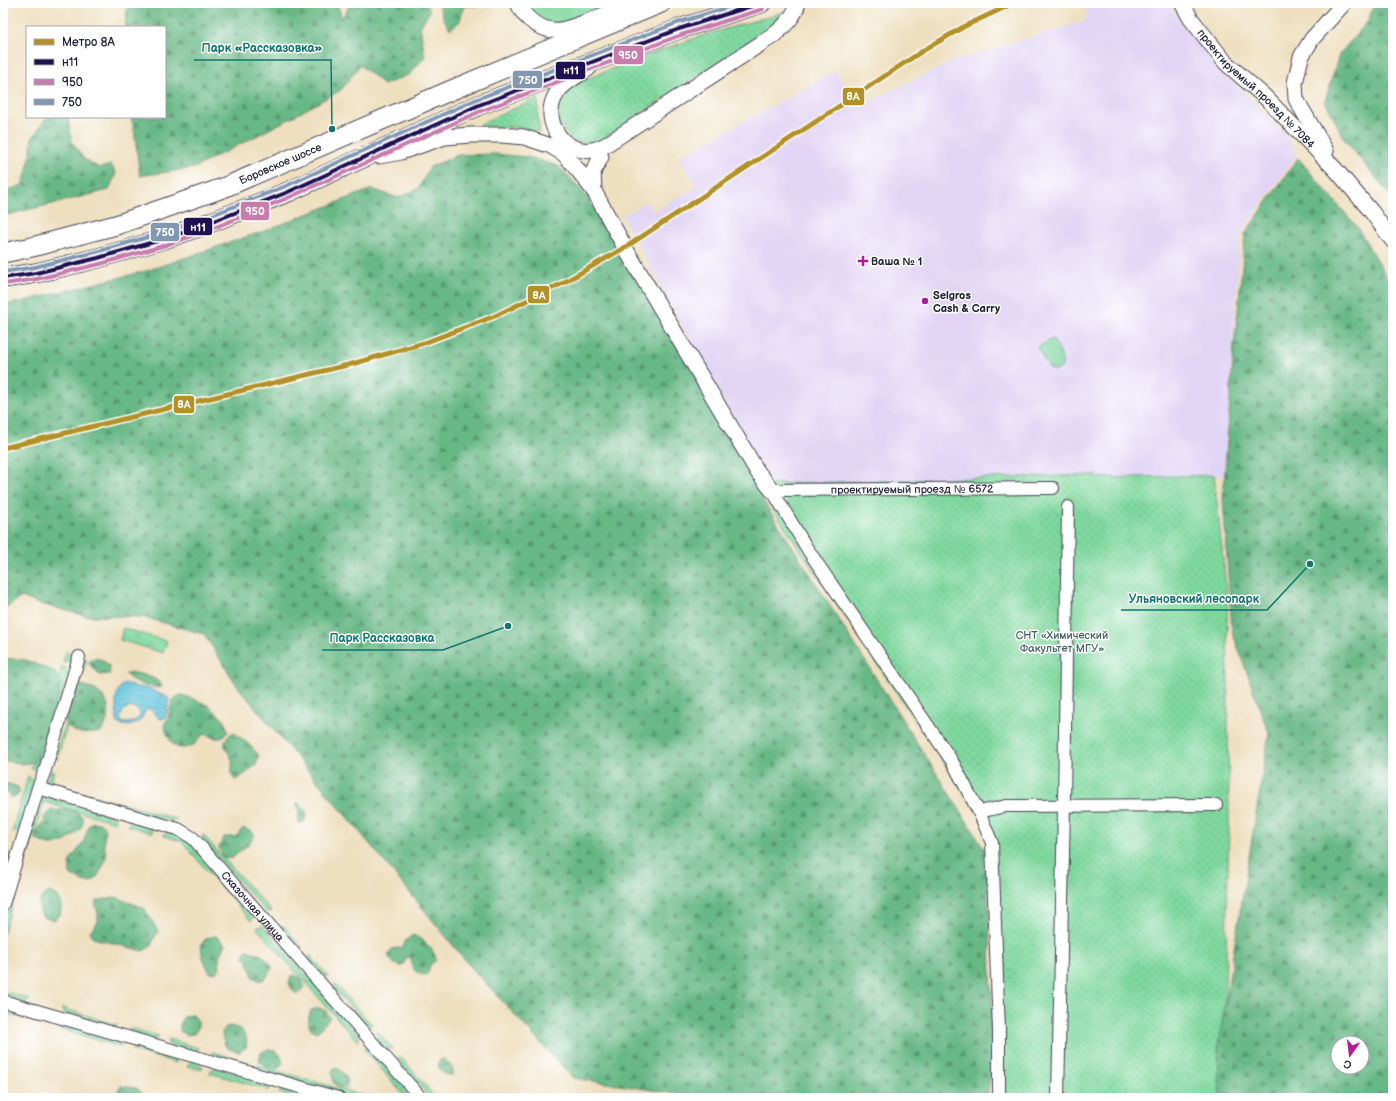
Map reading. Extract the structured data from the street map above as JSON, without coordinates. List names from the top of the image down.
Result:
{
  "streets": {
    "main road": ["Боровское шоссе"],
    "street": ["проектируемый проезд № 7084", "проектируемый проезд № 6572", "Сказочная улица"]
  },
  "parks": ["СНТ «Химический Факультет МГУ»"],
  "places": {
    "other": [
      "Парк «Рассказовка»",
      "Selgros Cash & Carry",
      "Ульяновский лесопарк",
      "Парк Рассказовка"
    ],
    "health": ["Ваша № 1"]
  },
  "lines": [
    "metro line 8А",
    "transit line н11",
    "transit line 750",
    "transit line 950"
  ],
  "legend": [
    "Метро 8А",
    "н11",
    "950",
    "750"
  ],
  "north": "bottom"
}
